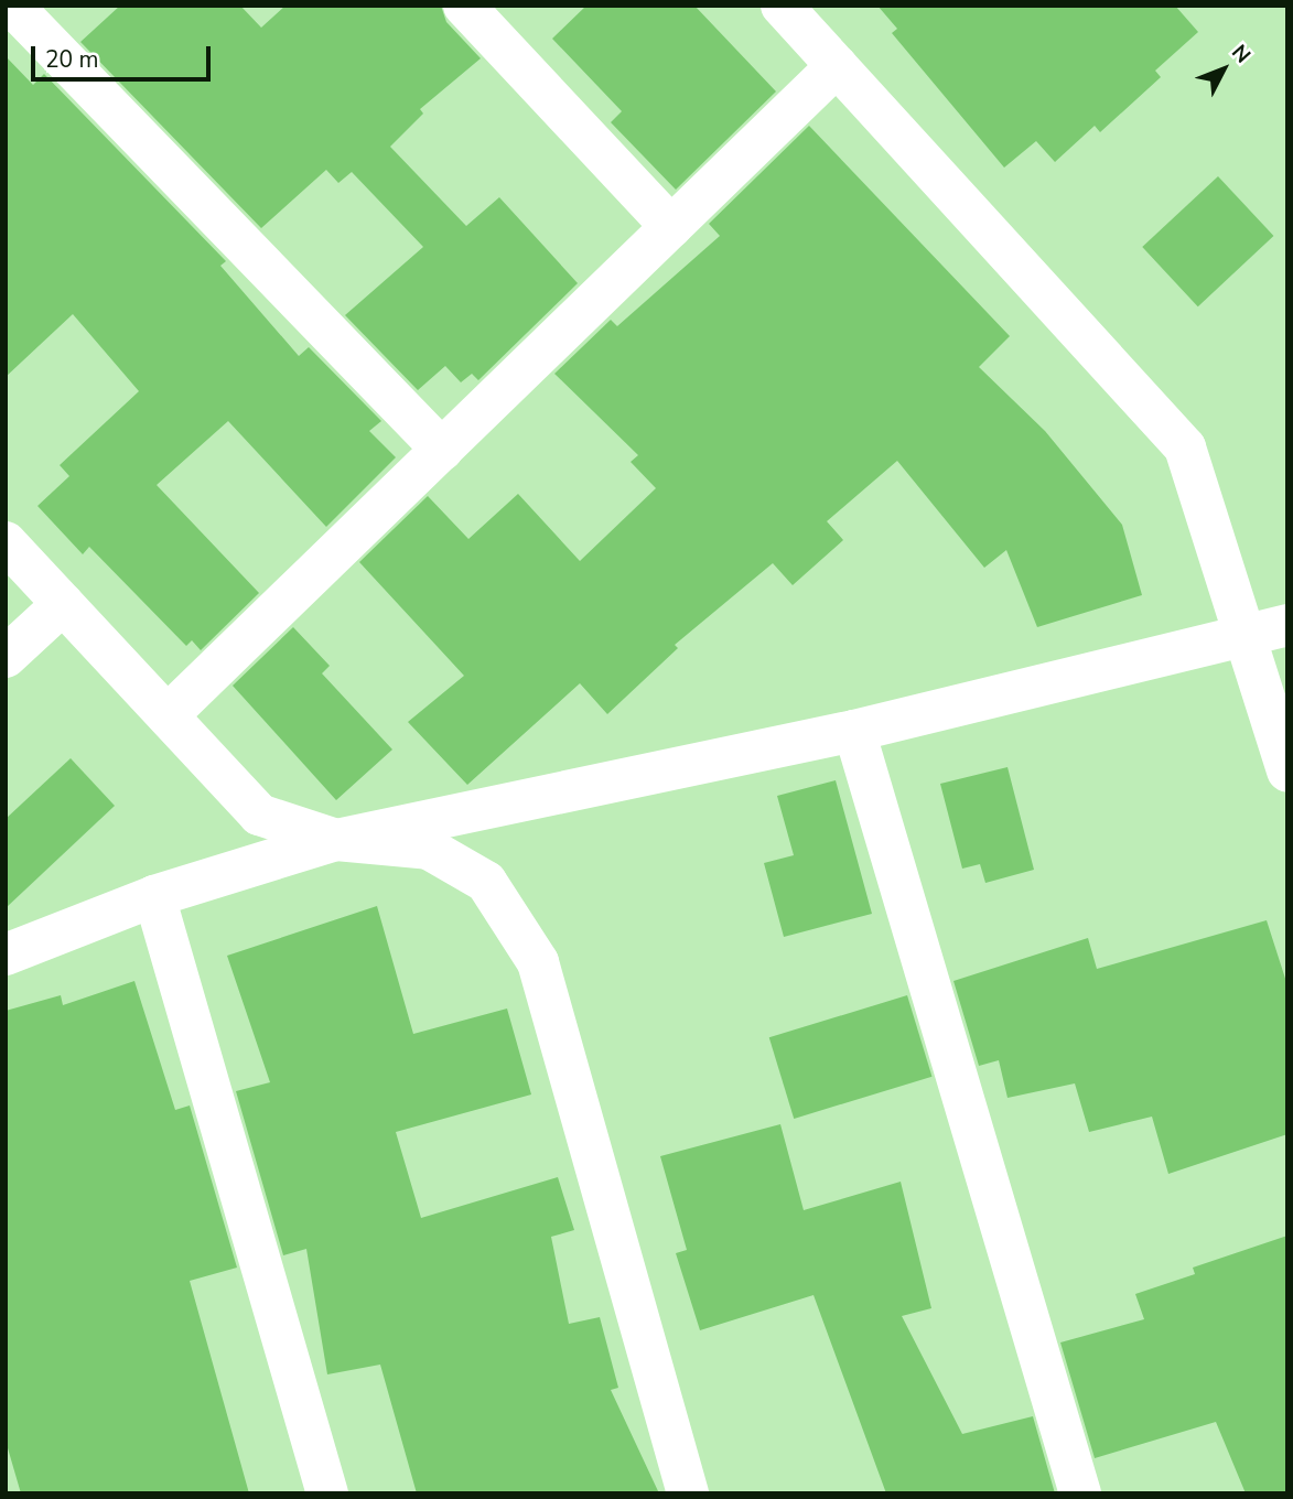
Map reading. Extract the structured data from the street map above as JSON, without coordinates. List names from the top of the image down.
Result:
{
  "scale_bar": "20 m",
  "north": "top right"
}
